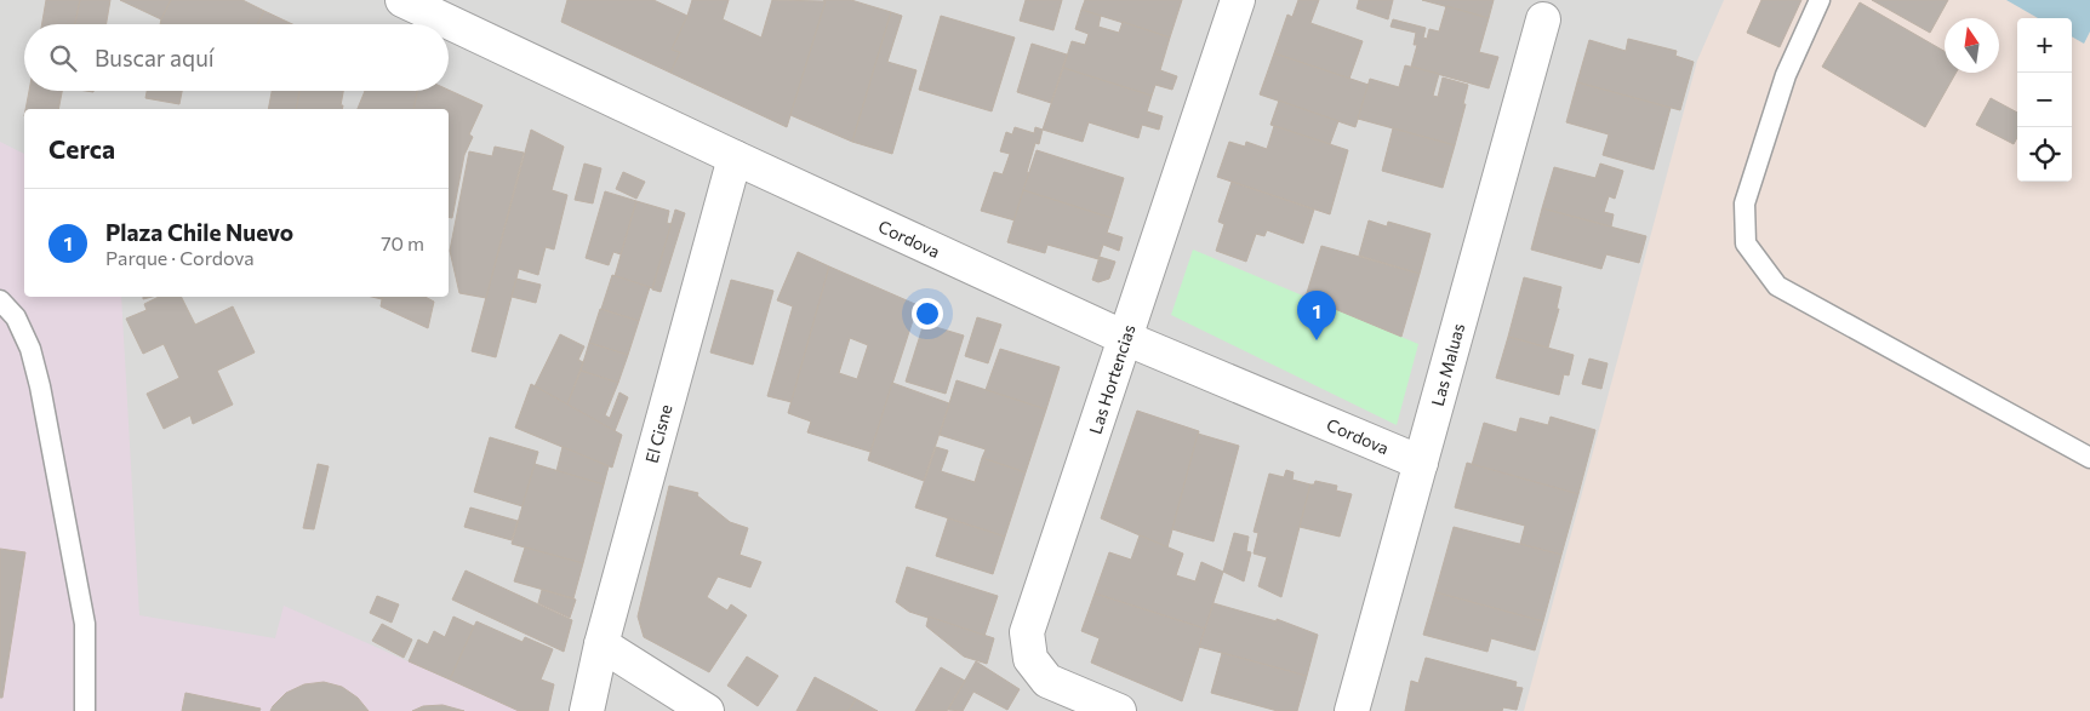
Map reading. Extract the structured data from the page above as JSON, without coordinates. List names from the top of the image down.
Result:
{
  "streets": {
    "street": [
      "Cordova",
      "Las Maluas",
      "Las Hortencias",
      "El Cisne"
    ]
  },
  "crossings": [
    ["Cordova", "Las Maluas"],
    ["Cordova", "Las Hortencias"],
    ["Cordova", "El Cisne"]
  ],
  "north": "top",
  "page": {
    "map_buttons": ["+", "−"],
    "search": "Buscar aquí",
    "heading": "Cerca",
    "list": [
      {
        "mark": "1",
        "name": "Plaza Chile Nuevo",
        "note": "Parque · Cordova",
        "value": "70 m"
      }
    ],
    "pins": "1"
  }
}
